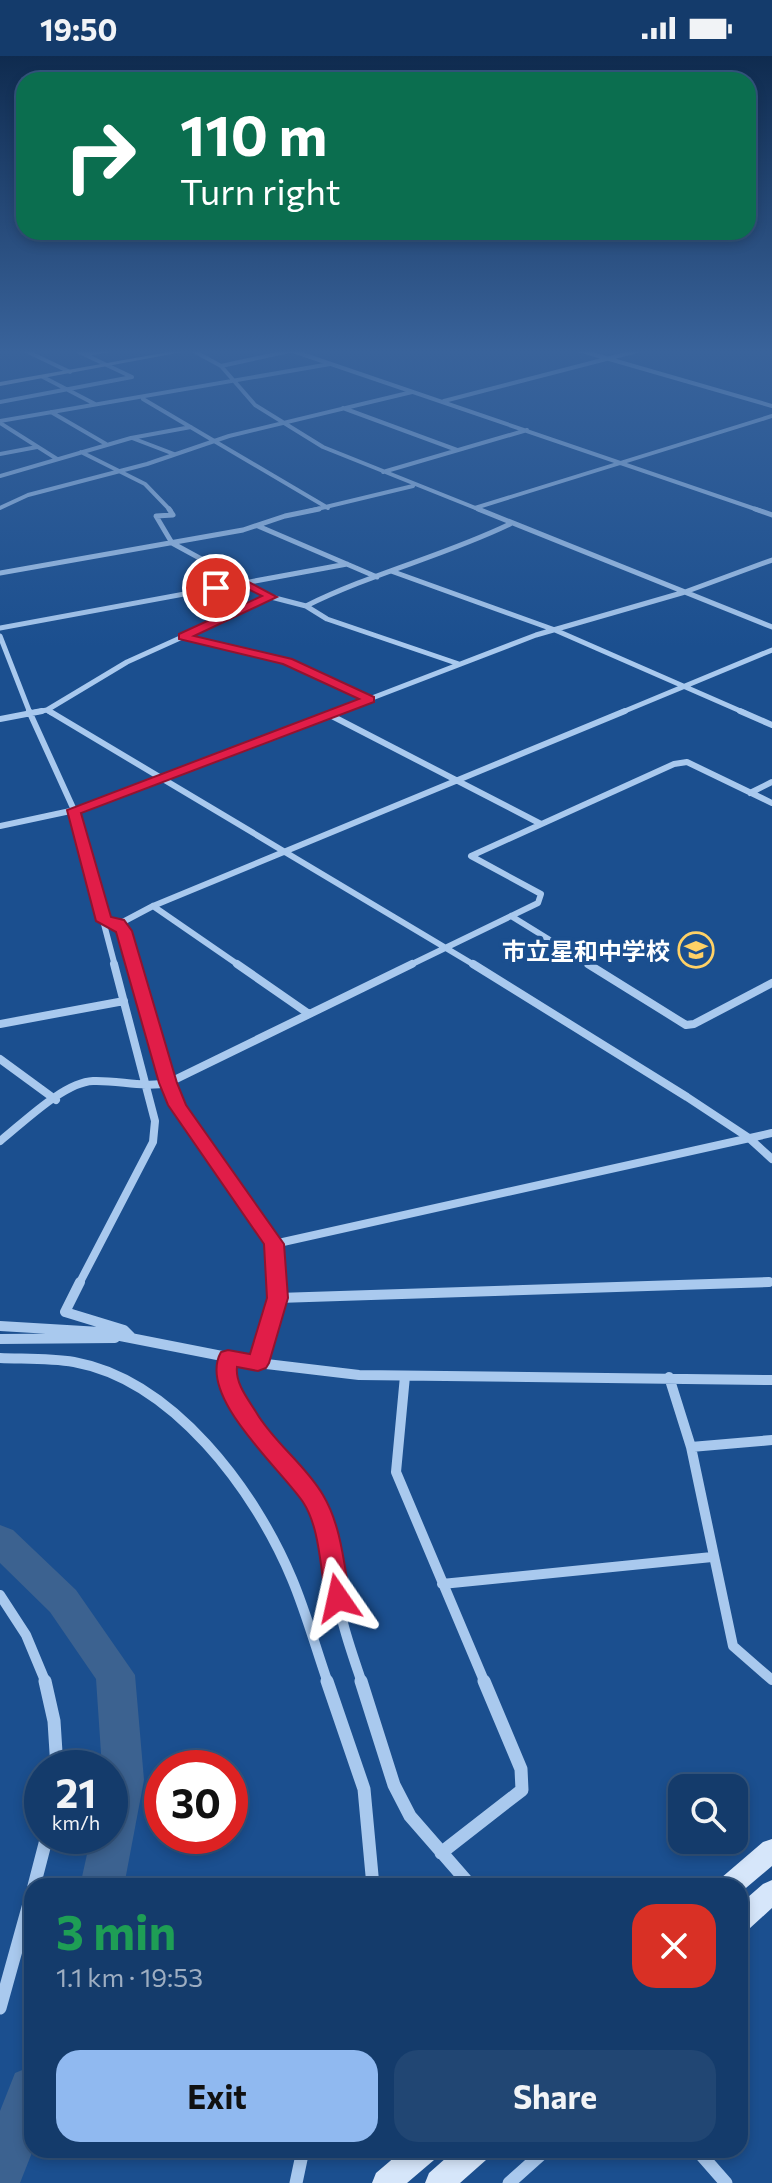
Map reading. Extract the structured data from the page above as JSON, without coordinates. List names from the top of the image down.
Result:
{
  "places": {
    "school or university": ["市立星和中学校"]
  },
  "page": {
    "status": "19:50",
    "turn": ["110 m", "Turn right"],
    "speed": "21 km/h",
    "limit": "30",
    "heading": ["3 min", "1.1 km · 19:53"],
    "buttons": ["Exit", "Share"]
  }
}
